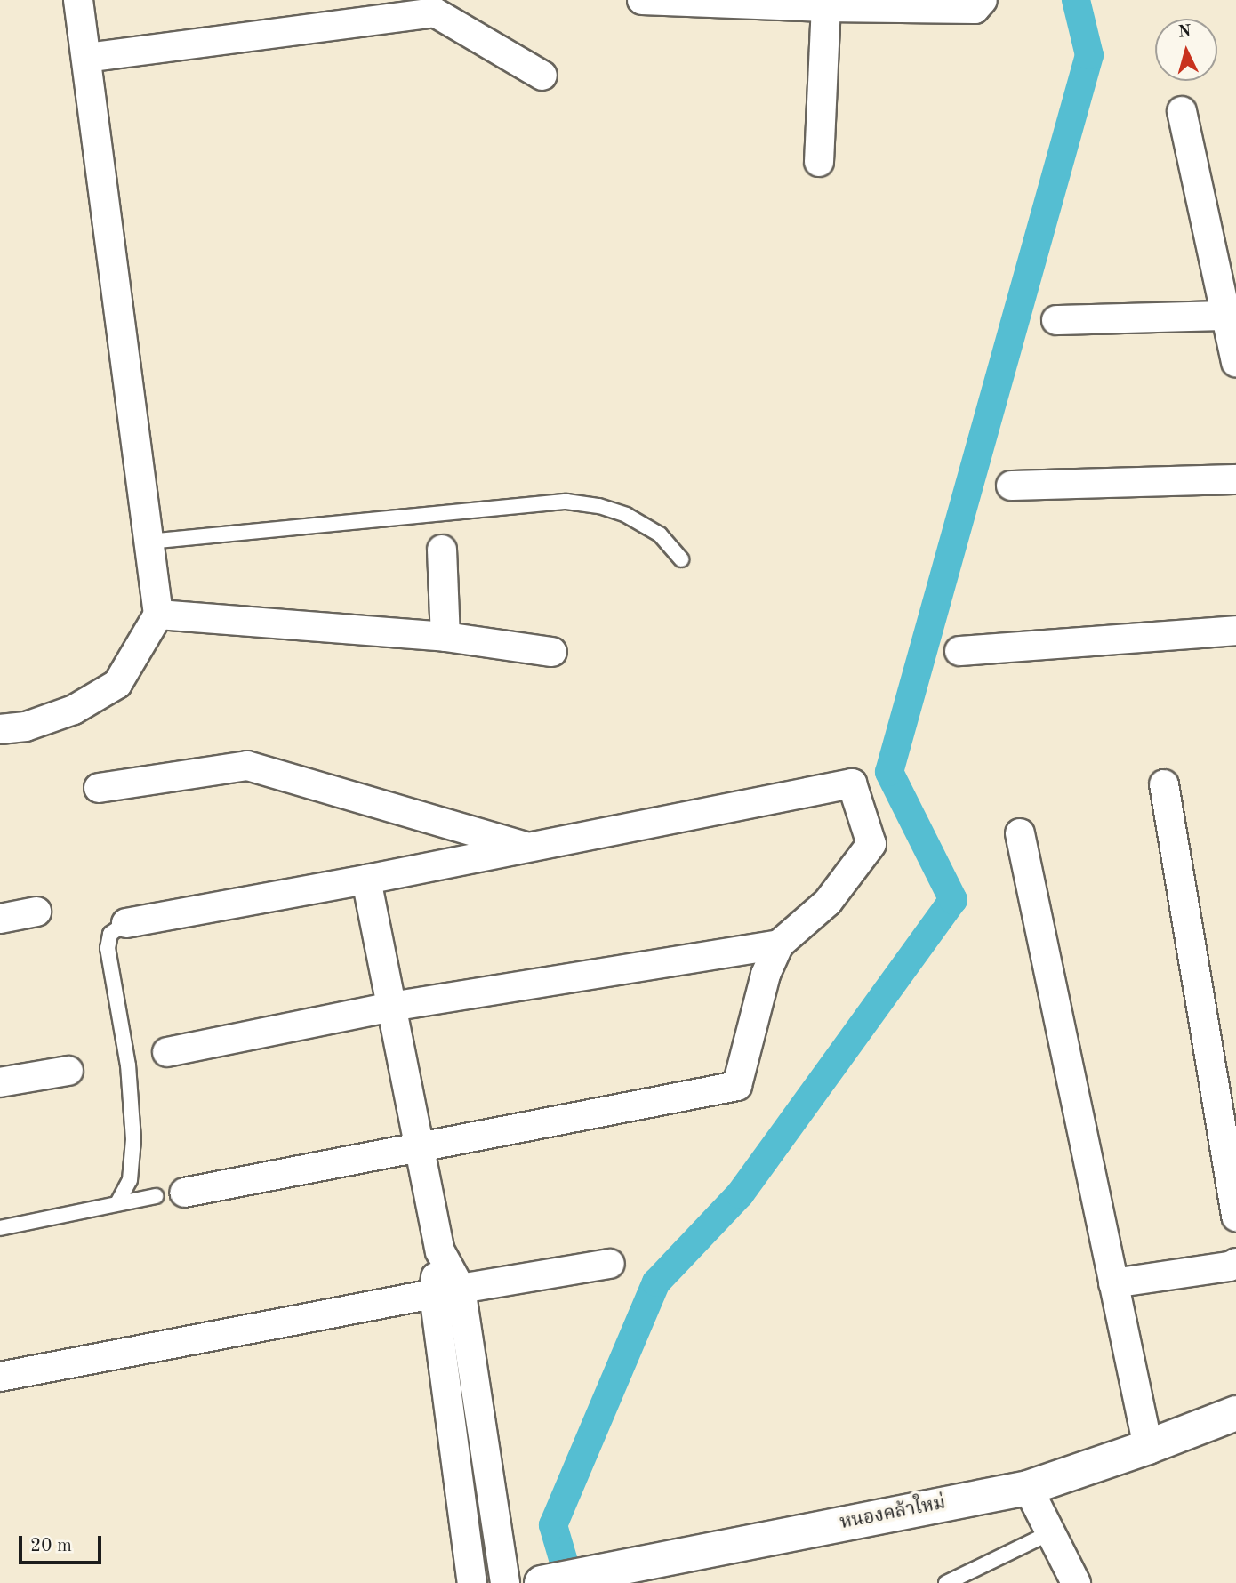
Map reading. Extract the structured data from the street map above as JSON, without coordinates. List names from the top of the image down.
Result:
{
  "streets": {
    "street": ["หนองคล้าใหม่"]
  },
  "scale_bar": "20 m",
  "north": "top"
}
